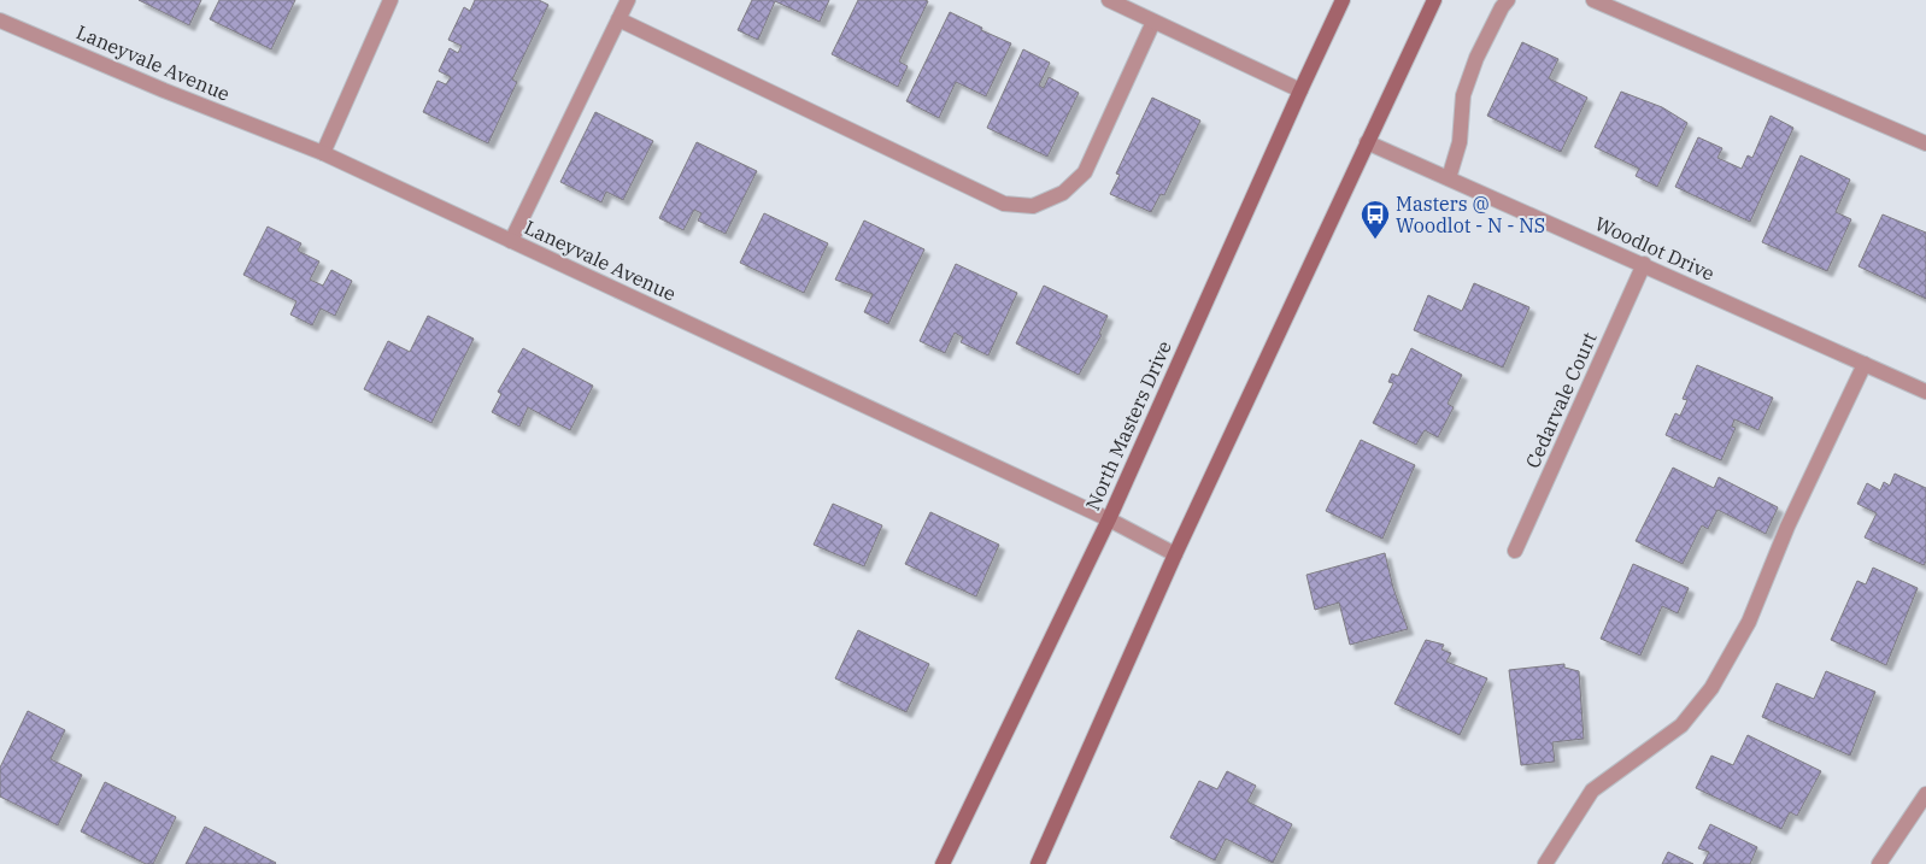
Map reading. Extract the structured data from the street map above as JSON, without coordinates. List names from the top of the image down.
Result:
{
  "streets": {
    "main road": ["North Masters Drive"],
    "street": ["Laneyvale Avenue", "Woodlot Drive", "Cedarvale Court"]
  },
  "crossings": [
    ["Laneyvale Avenue", "North Masters Drive"],
    ["Woodlot Drive", "Cedarvale Court"]
  ],
  "places": {
    "bus stop": ["Masters @ Woodlot - N - NS"]
  }
}
